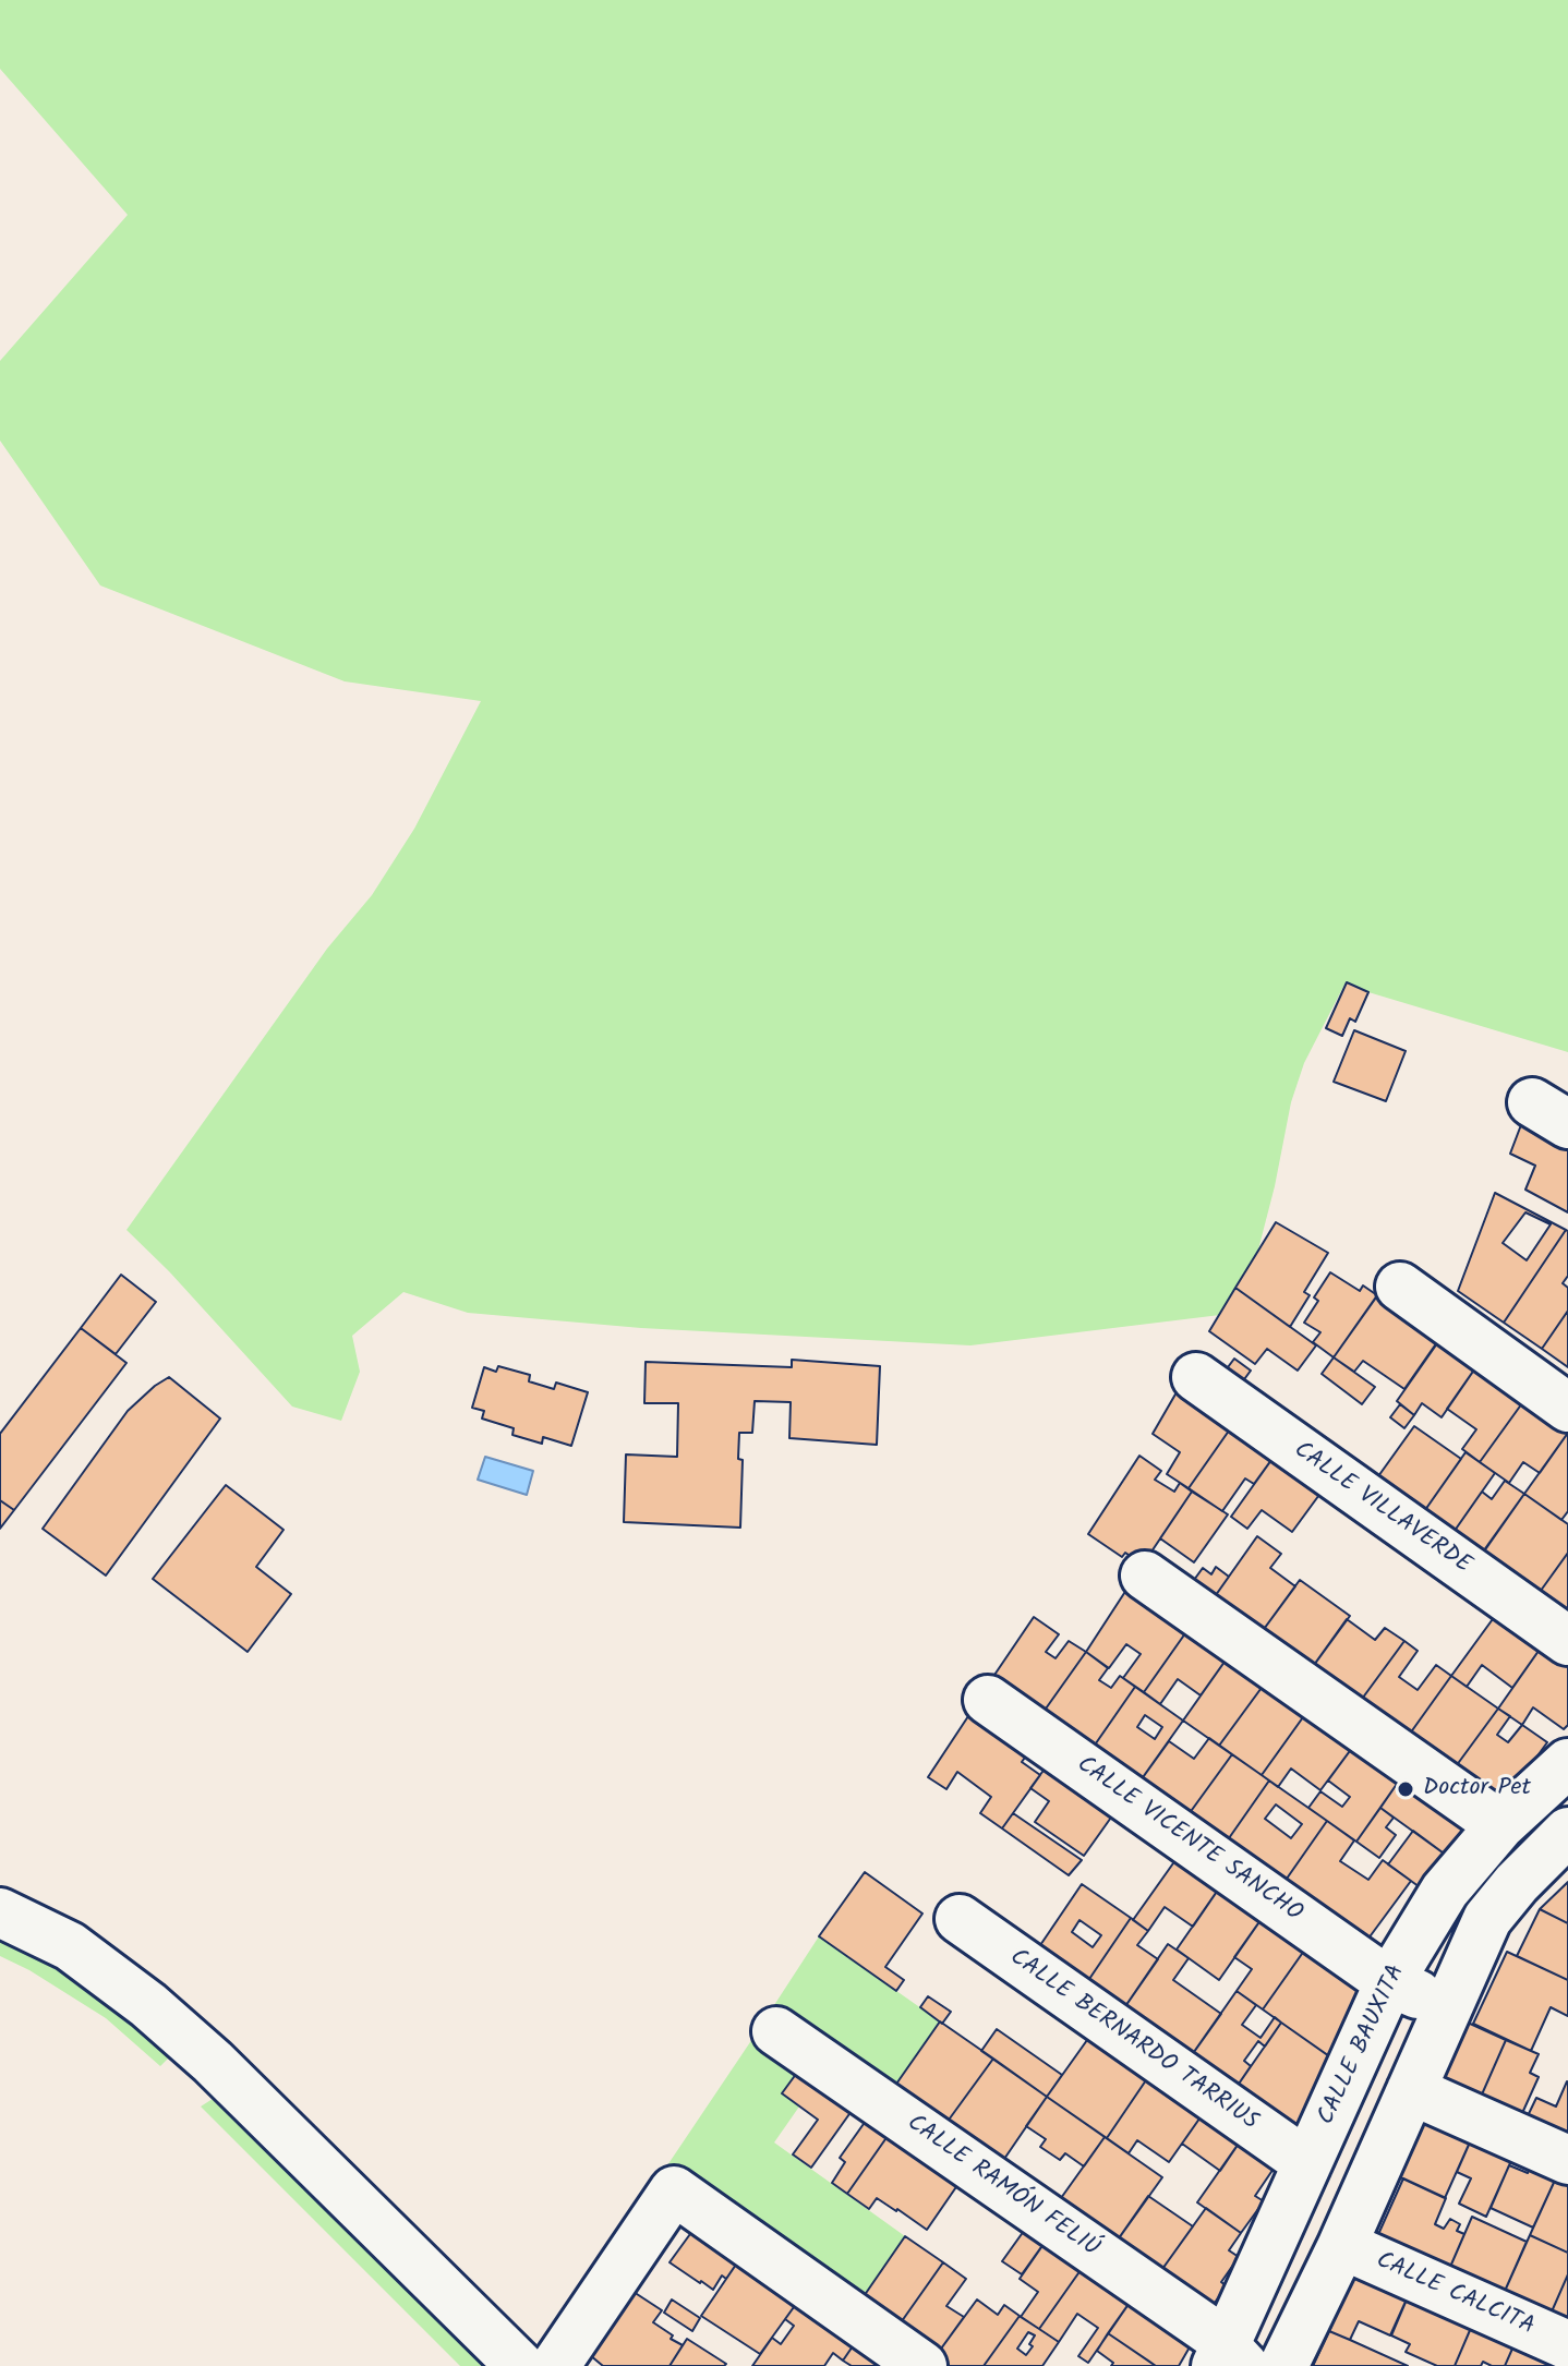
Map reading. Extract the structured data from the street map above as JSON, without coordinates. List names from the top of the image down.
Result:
{
  "streets": {
    "street": [
      "CALLE VILLAVERDE",
      "CALLE VICENTE SANCHO",
      "CALLE BERNARDO TARRIUS",
      "CALLE BAUXITA",
      "CALLE RAMÓN FELIÚ",
      "CALLE CALCITA"
    ]
  },
  "crossings": [
    ["CALLE VICENTE SANCHO", "CALLE BAUXITA"],
    ["CALLE BERNARDO TARRIUS", "CALLE BAUXITA"],
    ["CALLE BAUXITA", "CALLE RAMÓN FELIÚ"]
  ],
  "places": ["Doctor Pet"]
}
